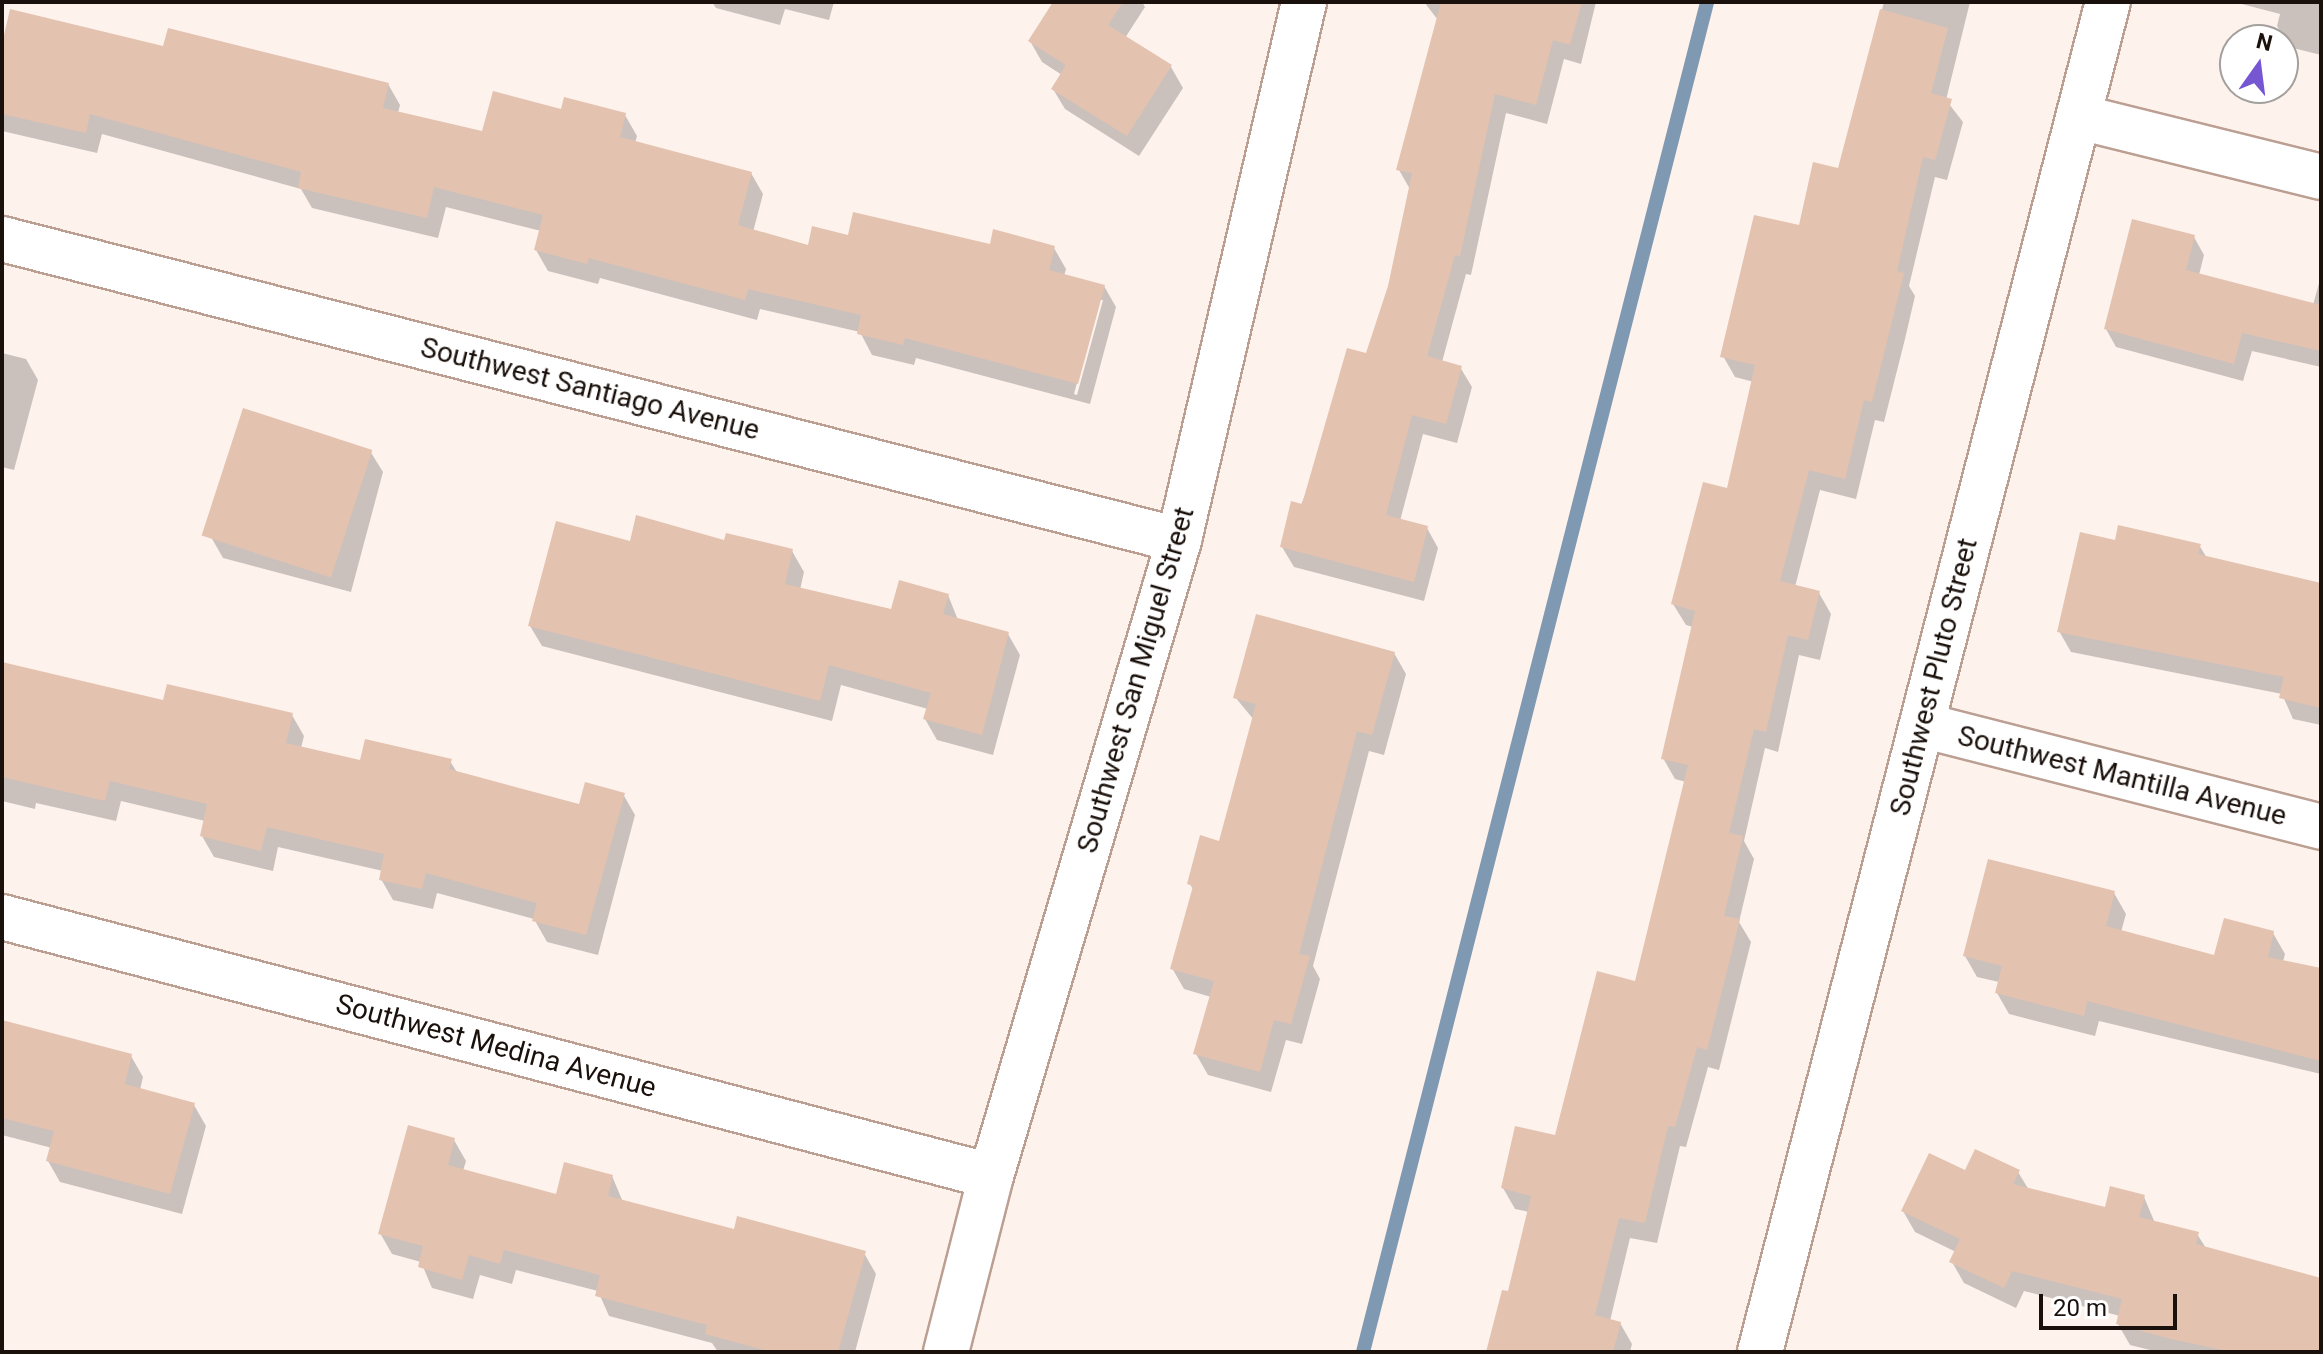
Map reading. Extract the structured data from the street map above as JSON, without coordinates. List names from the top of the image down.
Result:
{
  "streets": {
    "street": [
      "Southwest Santiago Avenue",
      "Southwest Pluto Street",
      "Southwest San Miguel Street",
      "Southwest Mantilla Avenue",
      "Southwest Medina Avenue"
    ]
  },
  "crossings": [
    ["Southwest Santiago Avenue", "Southwest San Miguel Street"],
    ["Southwest Pluto Street", "Southwest Mantilla Avenue"],
    ["Southwest San Miguel Street", "Southwest Medina Avenue"]
  ],
  "scale_bar": "20 m",
  "north": "top"
}
